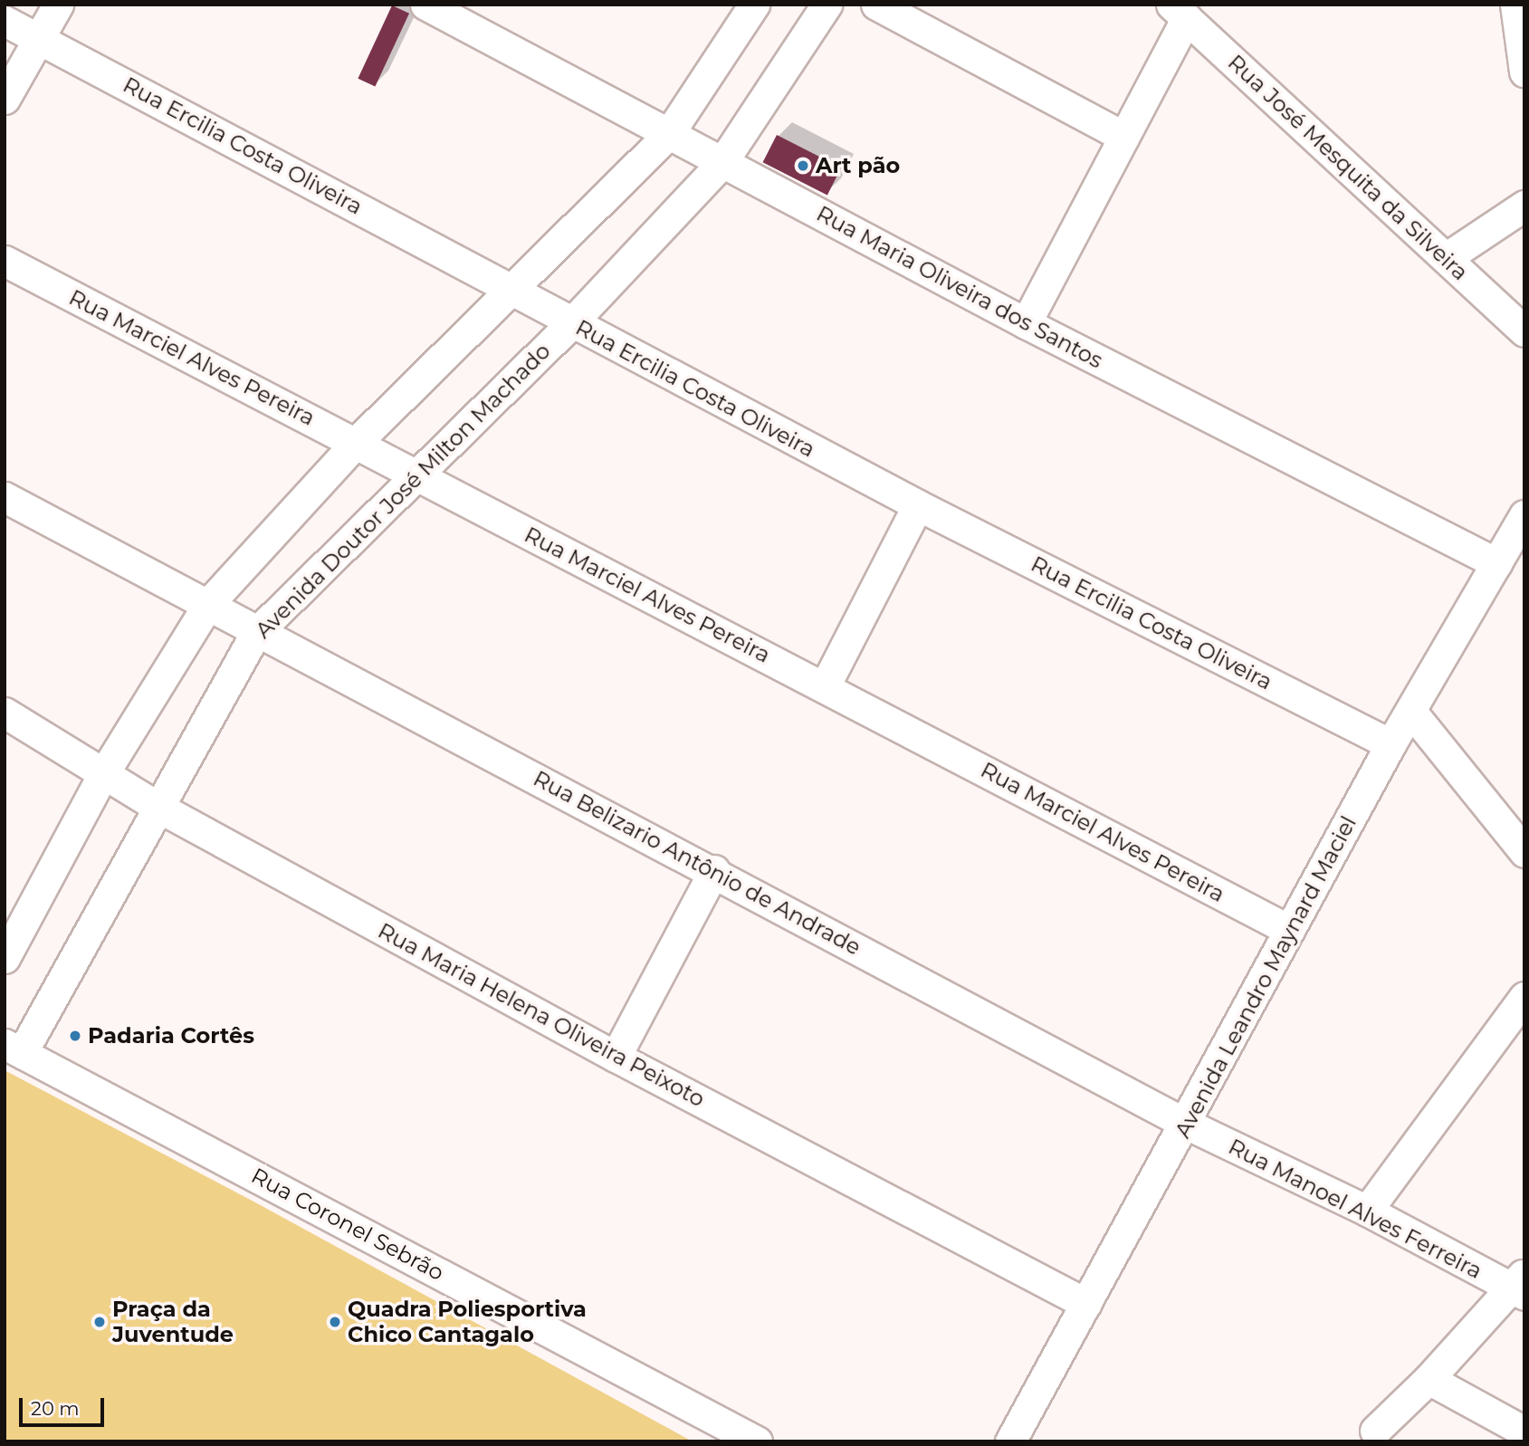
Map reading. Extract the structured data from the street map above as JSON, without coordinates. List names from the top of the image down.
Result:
{
  "streets": {
    "street": [
      "Rua Ercilia Costa Oliveira",
      "Rua José Mesquita da Silveira",
      "Rua Maria Oliveira dos Santos",
      "Rua Marciel Alves Pereira",
      "Avenida Doutor José Milton Machado",
      "Rua Belizario Antônio de Andrade",
      "Avenida Leandro Maynard Maciel",
      "Rua Maria Helena Oliveira Peixoto",
      "Rua Manoel Alves Ferreira",
      "Rua Coronel Sebrão"
    ]
  },
  "crossings": [
    ["Rua Ercilia Costa Oliveira", "Avenida Doutor José Milton Machado"],
    ["Rua Ercilia Costa Oliveira", "Avenida Leandro Maynard Maciel"],
    ["Rua Maria Oliveira dos Santos", "Avenida Doutor José Milton Machado"],
    ["Rua Maria Oliveira dos Santos", "Avenida Leandro Maynard Maciel"],
    ["Rua Marciel Alves Pereira", "Avenida Doutor José Milton Machado"],
    ["Rua Marciel Alves Pereira", "Avenida Leandro Maynard Maciel"],
    ["Avenida Doutor José Milton Machado", "Rua Belizario Antônio de Andrade"],
    ["Avenida Doutor José Milton Machado", "Rua Maria Helena Oliveira Peixoto"],
    ["Avenida Doutor José Milton Machado", "Rua Coronel Sebrão"],
    ["Rua Belizario Antônio de Andrade", "Avenida Leandro Maynard Maciel"],
    ["Rua Belizario Antônio de Andrade", "Rua Manoel Alves Ferreira"],
    ["Avenida Leandro Maynard Maciel", "Rua Maria Helena Oliveira Peixoto"],
    ["Avenida Leandro Maynard Maciel", "Rua Manoel Alves Ferreira"]
  ],
  "places": [
    "Art pão",
    "Padaria Cortês",
    "Praça da Juventude",
    "Quadra Poliesportiva Chico Cantagalo"
  ],
  "scale_bar": "20 m"
}
